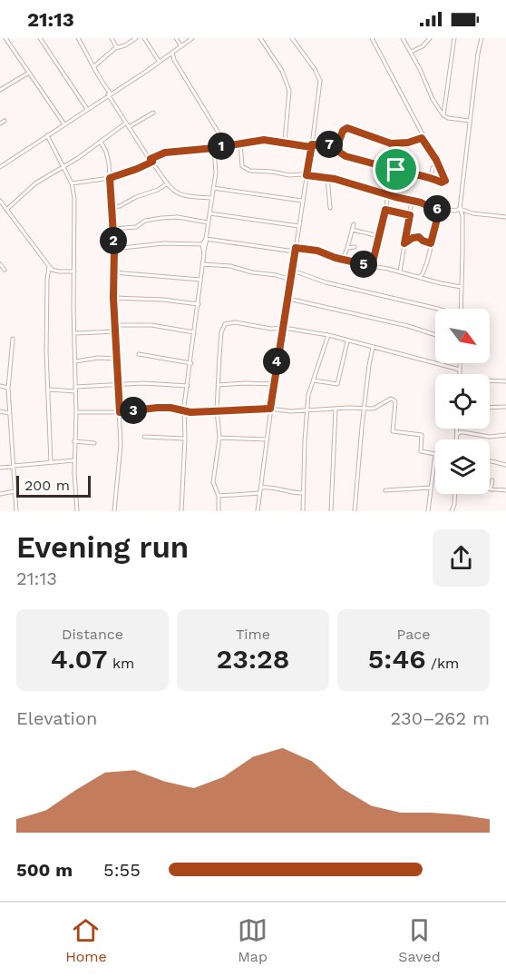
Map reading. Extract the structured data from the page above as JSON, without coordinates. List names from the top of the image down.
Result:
{
  "scale_bar": "200 m",
  "north": "bottom right",
  "page": {
    "status": "21:13",
    "pins": [
      "7",
      "1",
      "6",
      "2",
      "5",
      "4",
      "3"
    ],
    "scale": "200 m",
    "heading": ["Evening run", "21:13"],
    "stats": [
      ["Distance", "4.07 km"],
      ["Time", "23:28"],
      ["Pace", "5:46 /km"]
    ],
    "chart": ["Elevation", "230–262 m"],
    "list": [
      {
        "name": "500 m",
        "note": "5:55"
      }
    ],
    "tabs": ["Home", "Map", "Saved"]
  }
}
